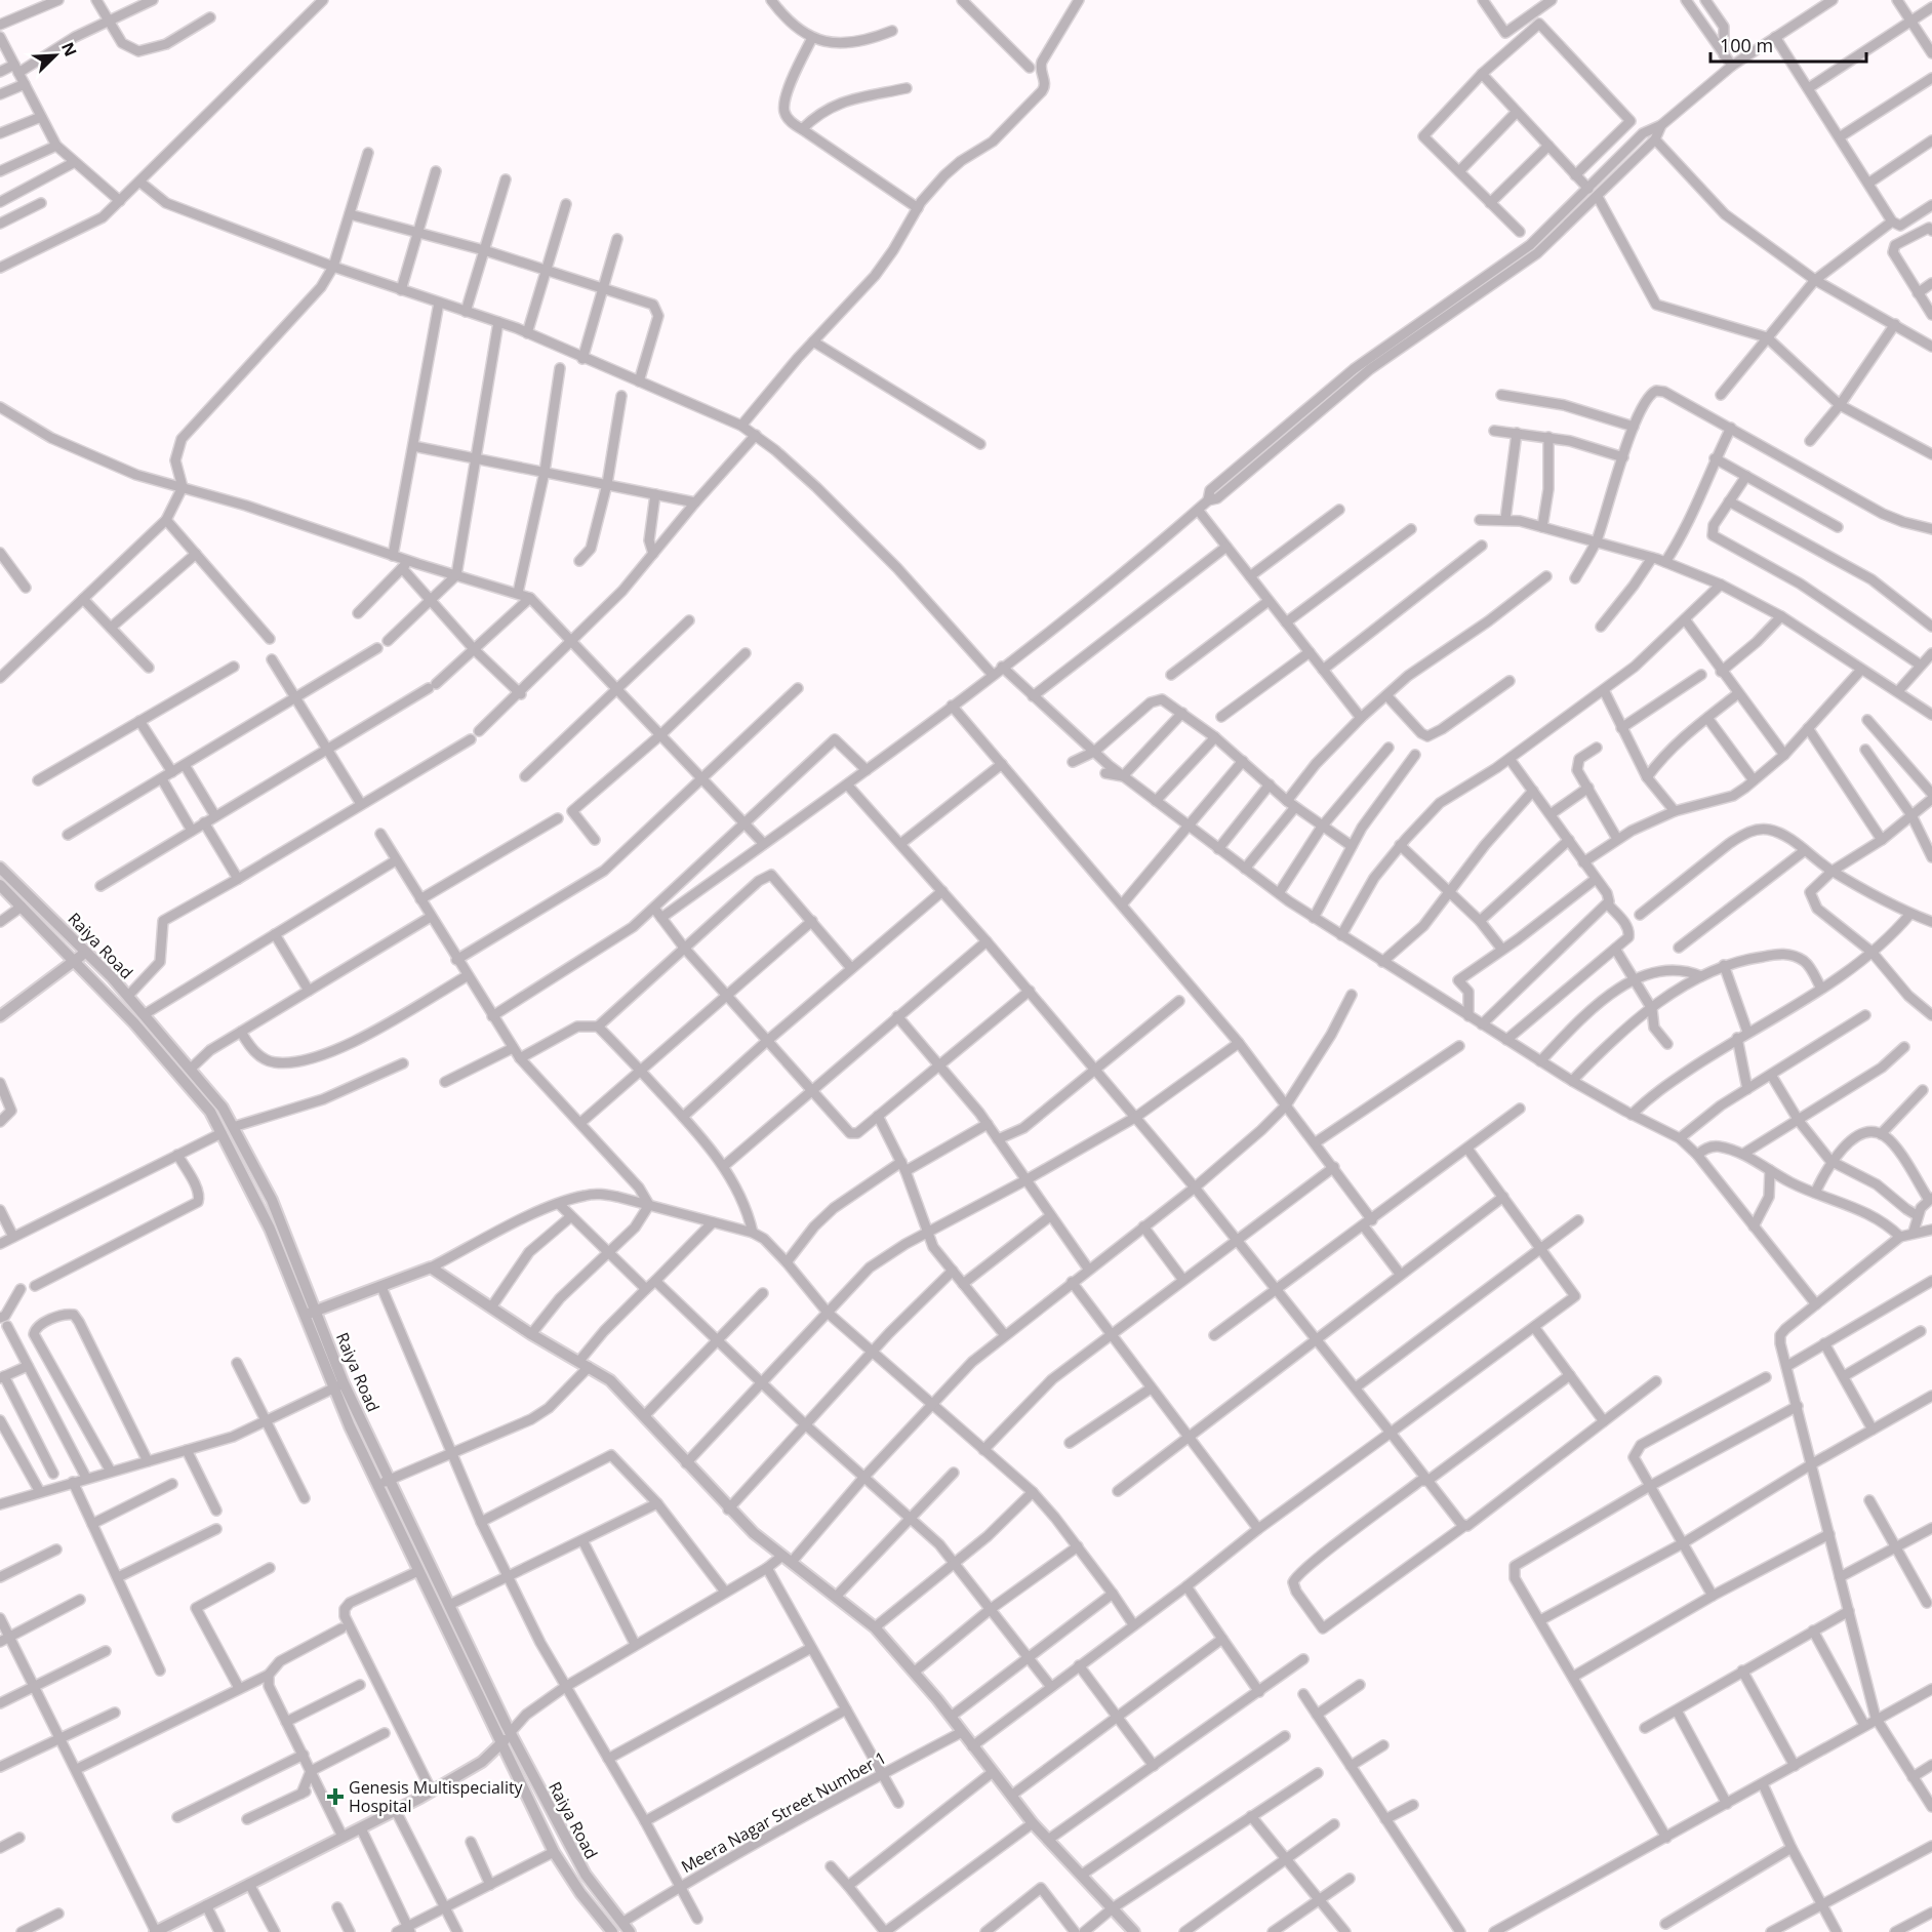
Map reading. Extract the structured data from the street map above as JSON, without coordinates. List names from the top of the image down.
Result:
{
  "streets": {
    "street": ["Raiya Road", "Meera Nagar Street Number 1"]
  },
  "crossings": [
    ["Raiya Road", "Meera Nagar Street Number 1"]
  ],
  "places": {
    "health": ["Genesis Multispeciality Hospital"]
  },
  "scale_bar": "100 m",
  "north": "top right"
}
